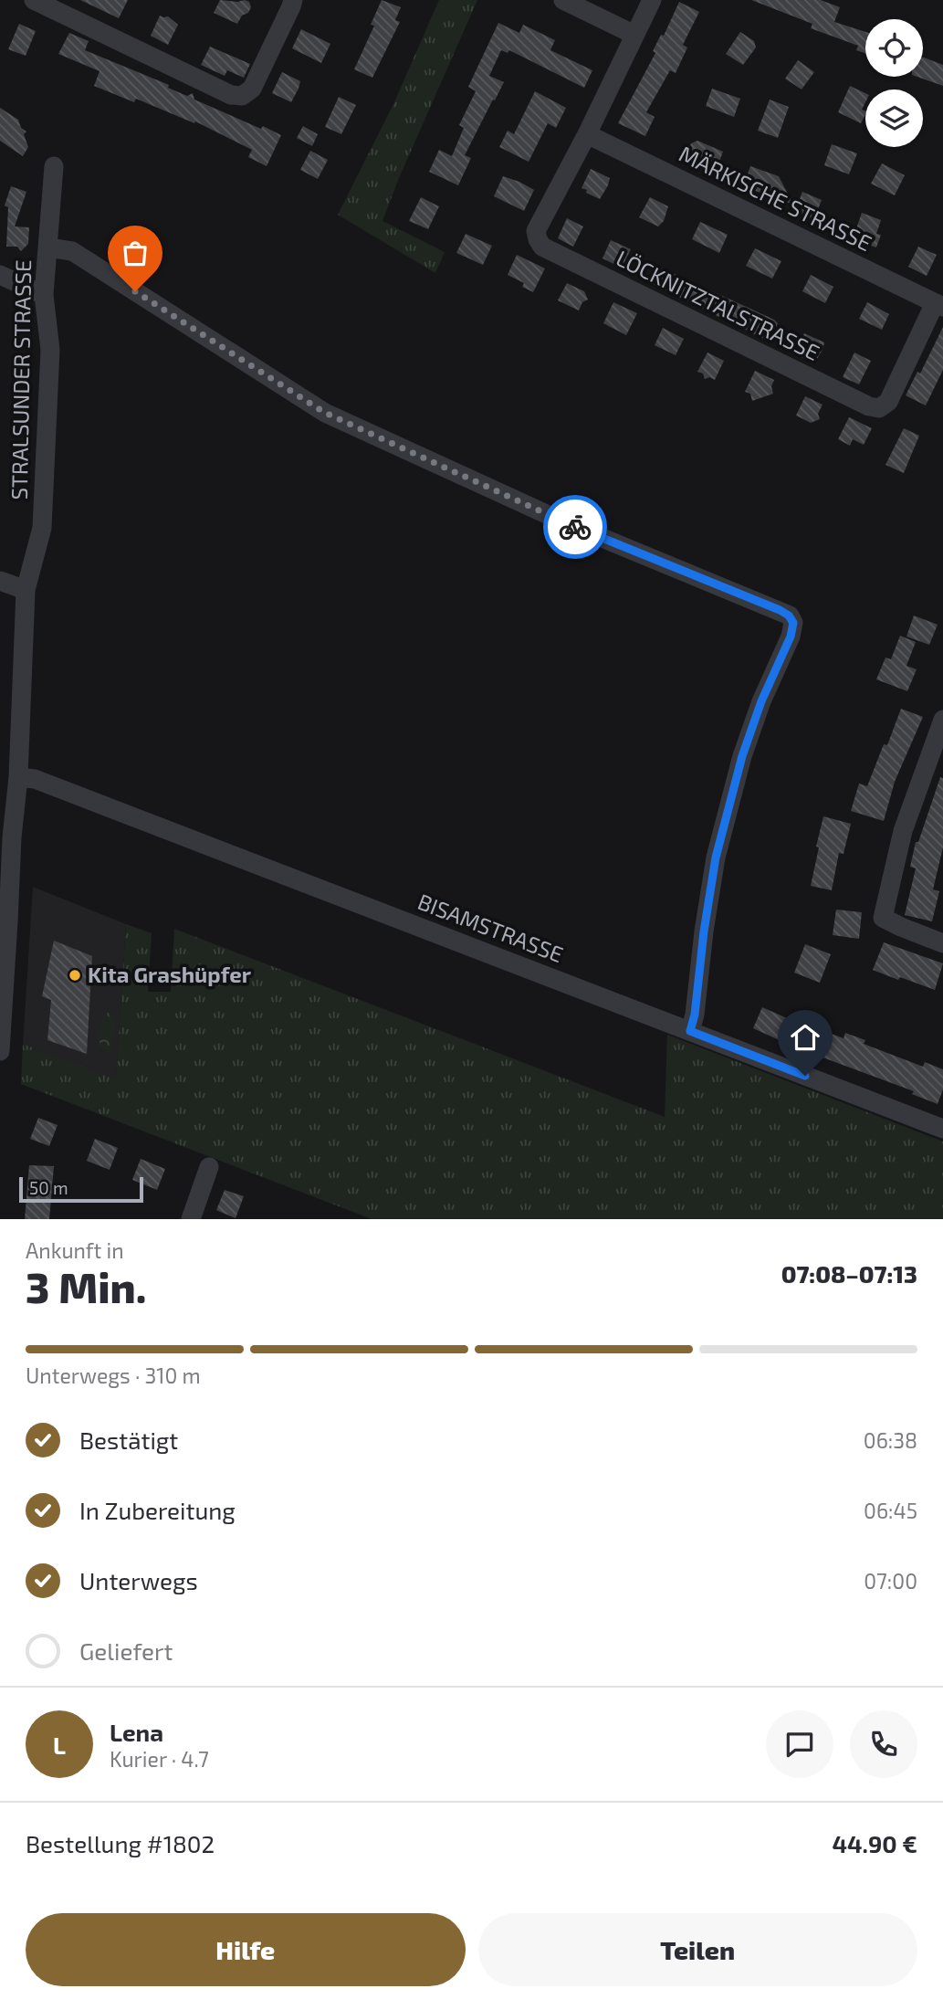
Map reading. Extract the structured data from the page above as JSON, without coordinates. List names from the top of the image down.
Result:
{
  "streets": {
    "street": [
      "MÄRKISCHE STRASSE",
      "LÖCKNITZTALSTRASSE",
      "STRALSUNDER STRASSE",
      "BISAMSTRASSE"
    ]
  },
  "crossings": [
    ["MÄRKISCHE STRASSE", "LÖCKNITZTALSTRASSE"],
    ["STRALSUNDER STRASSE", "BISAMSTRASSE"]
  ],
  "places": ["Kita Grashüpfer"],
  "scale_bar": "50 m",
  "page": {
    "scale": "50 m",
    "heading": ["3 Min.", "Ankunft in", "07:08–07:13"],
    "panel": [
      "Lena",
      "Kurier · 4.7",
      "Bestellung #1802",
      "44.90 €"
    ],
    "bar": "Unterwegs · 310 m",
    "list": [
      ["Bestätigt", "06:38"],
      ["In Zubereitung", "06:45"],
      ["Unterwegs", "07:00"],
      "Geliefert"
    ],
    "round": "L",
    "buttons": ["Hilfe", "Teilen"]
  }
}
